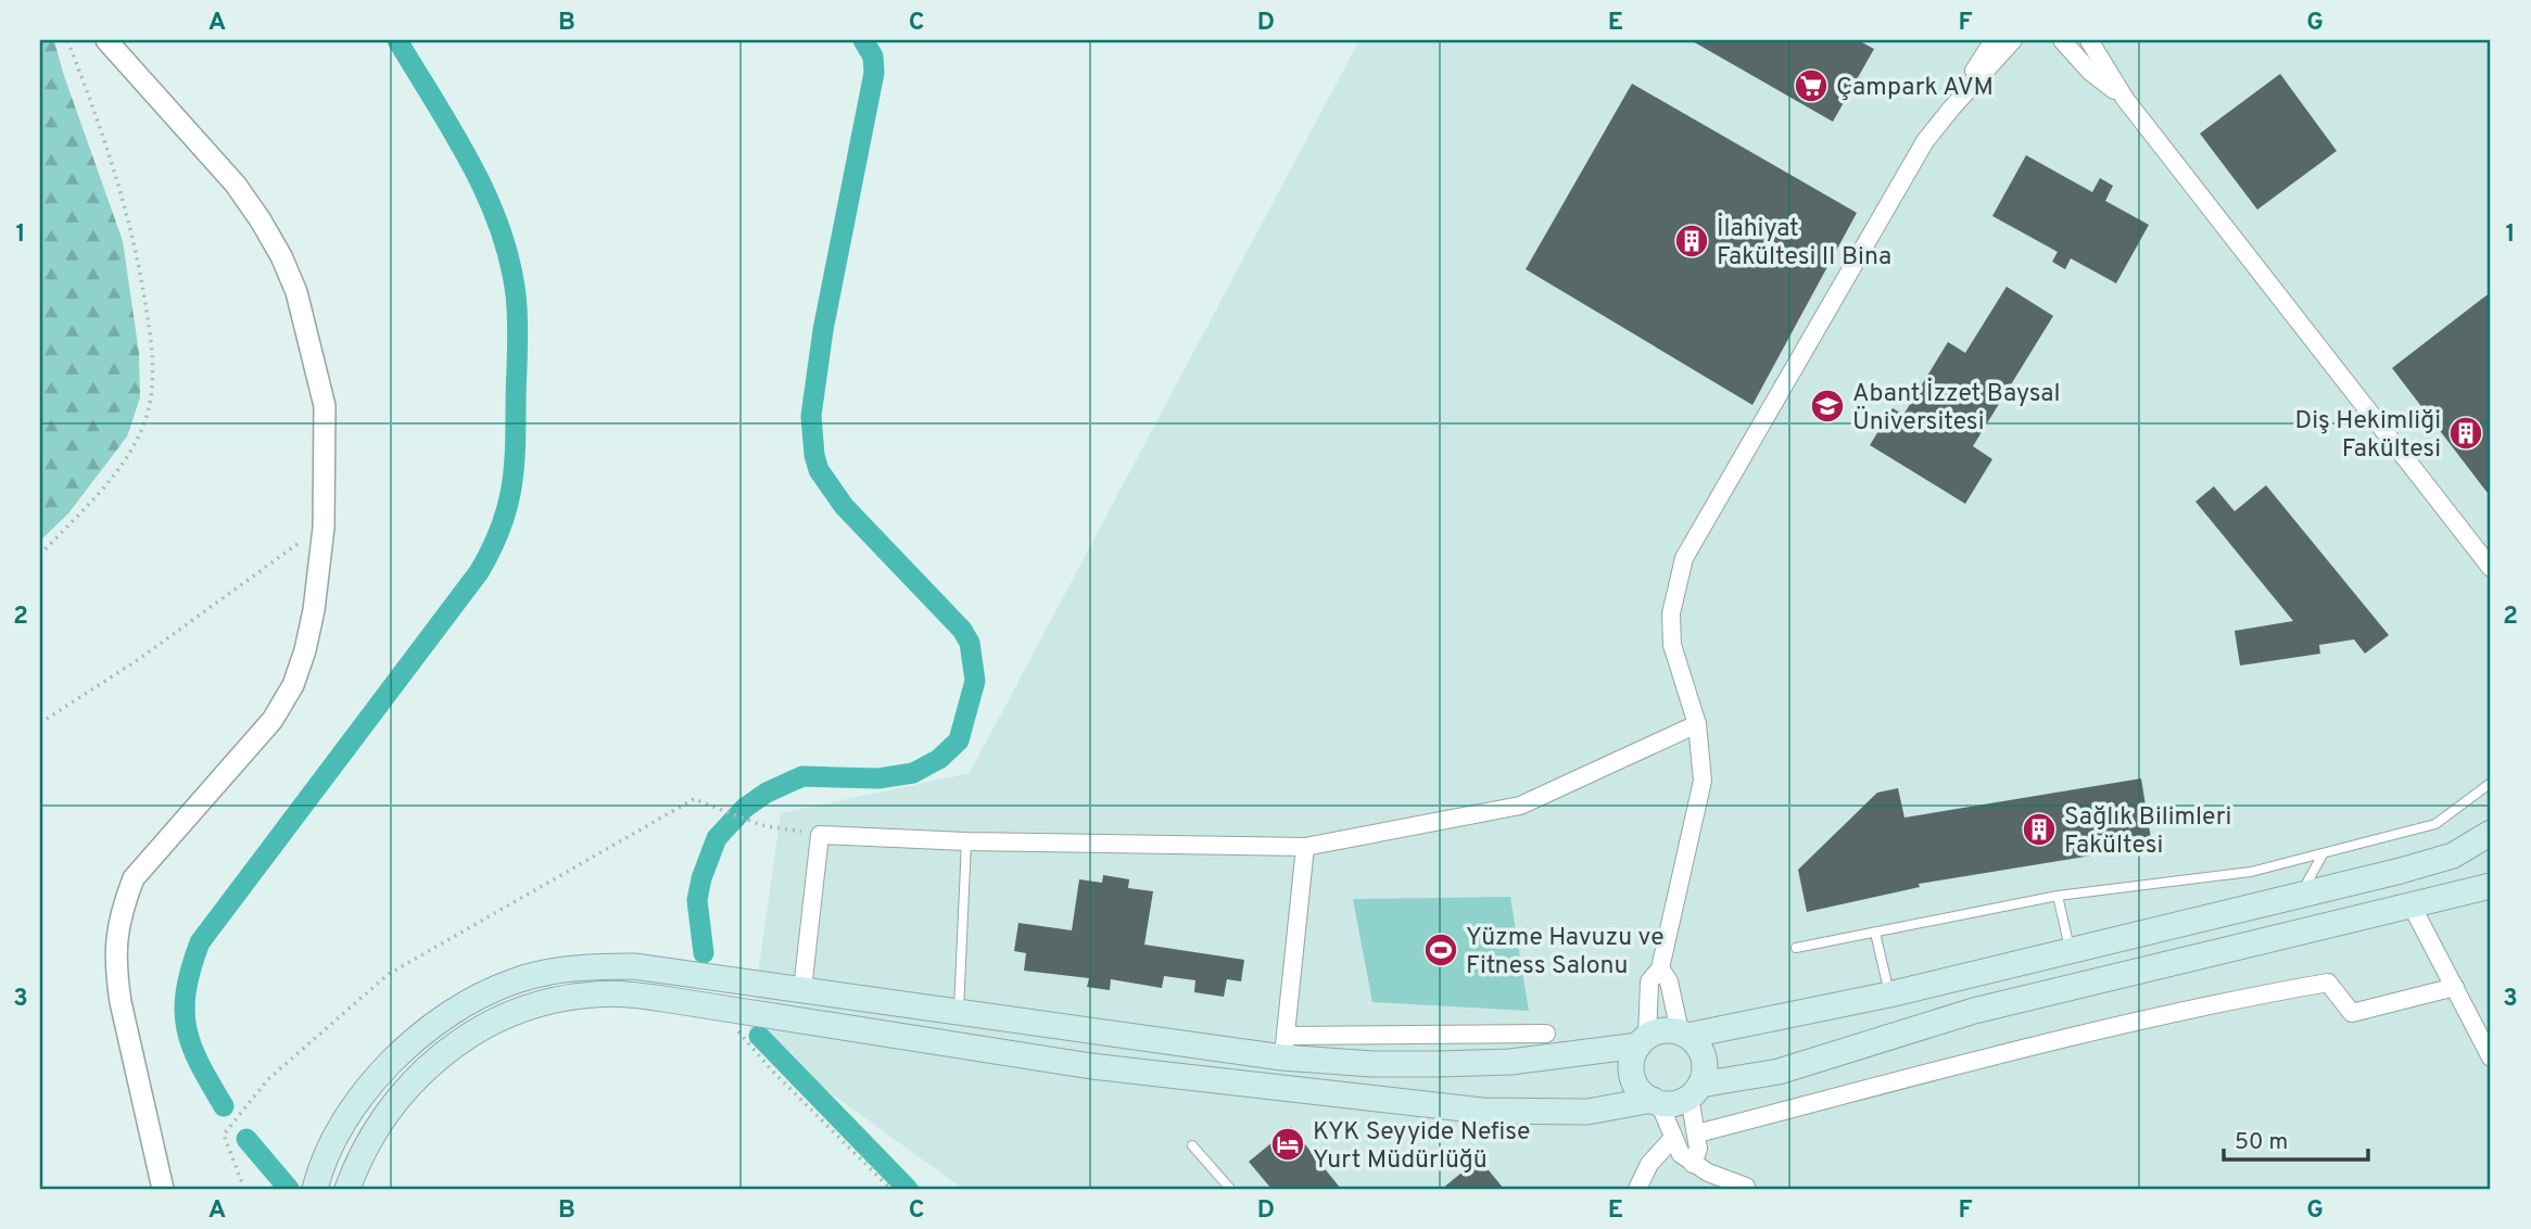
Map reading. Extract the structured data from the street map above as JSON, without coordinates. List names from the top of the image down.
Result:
{
  "places": {
    "supermarket": ["Çampark AVM"],
    "building": ["İlahiyat Fakültesi II Bina", "Diş Hekimliği Fakültesi", "Sağlık Bilimleri Fakültesi"],
    "school or university": ["Abant İzzet Baysal Üniversitesi"],
    "sports": ["Yüzme Havuzu ve Fitness Salonu"],
    "hotel": ["KYK Seyyide Nefise Yurt Müdürlüğü"]
  },
  "scale_bar": "50 m",
  "grid": {
    "columns": [
      "A",
      "B",
      "C",
      "D",
      "E",
      "F",
      "G"
    ],
    "rows": ["1", "2", "3"]
  }
}
